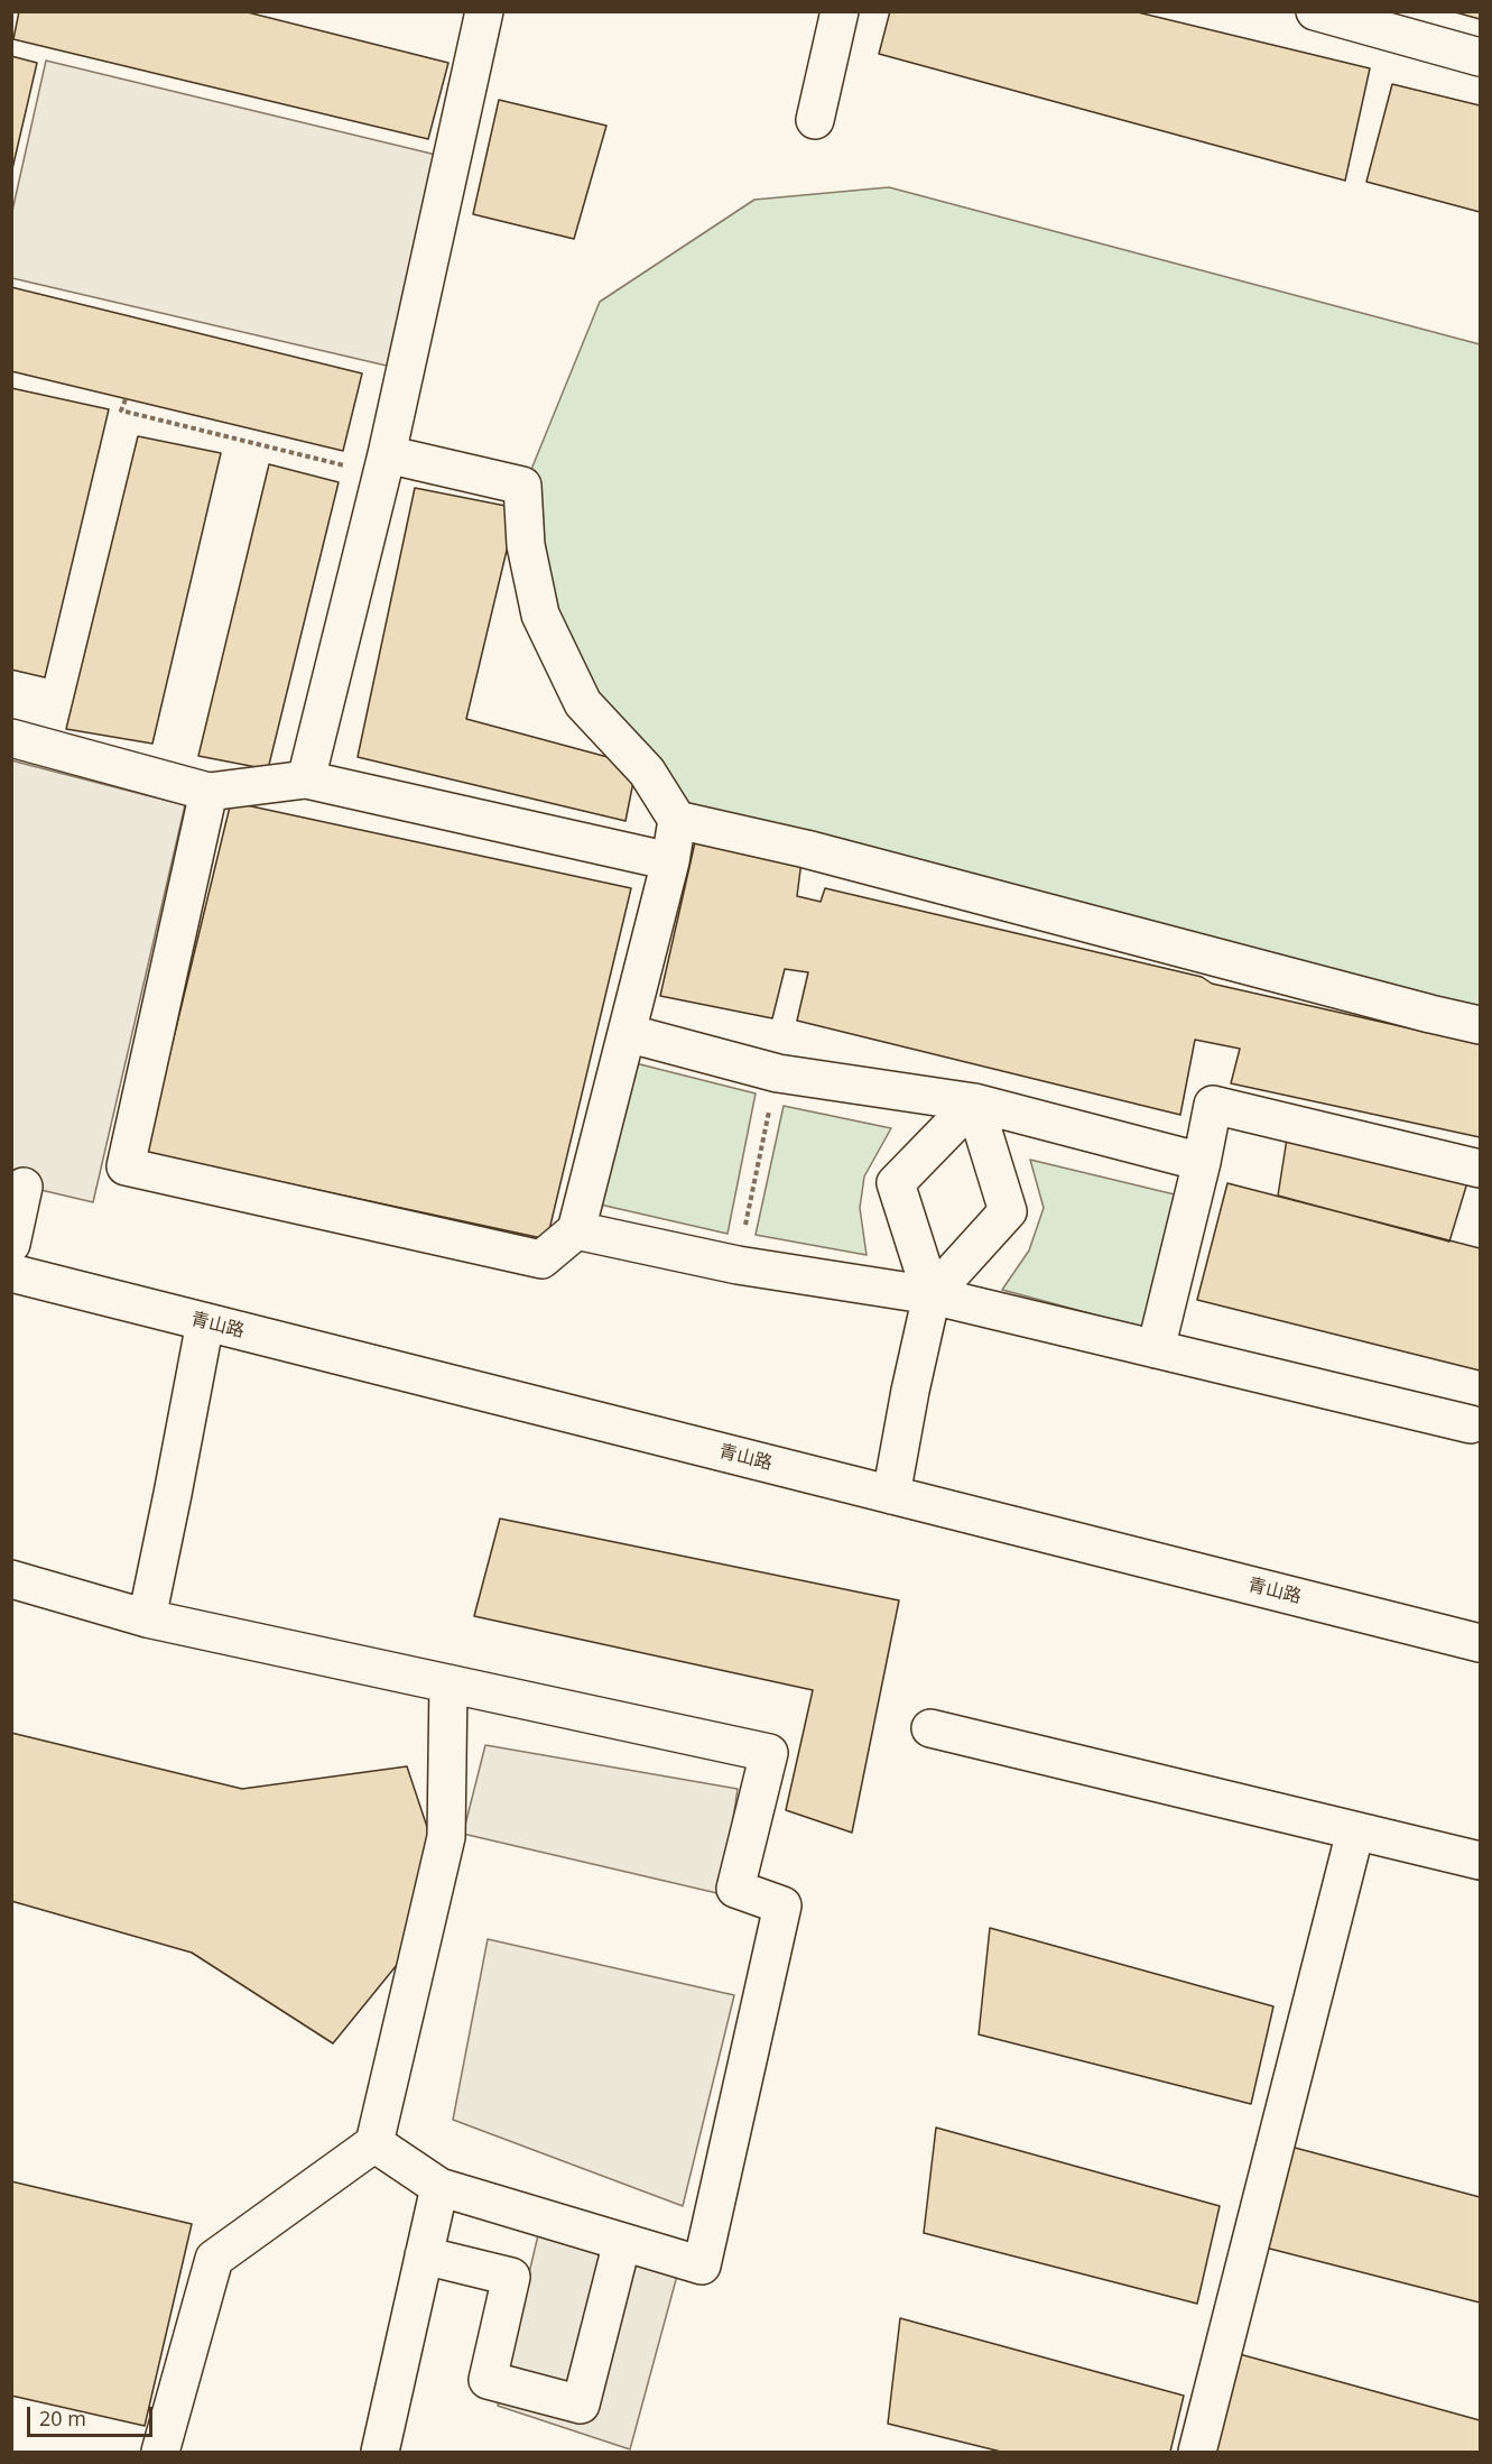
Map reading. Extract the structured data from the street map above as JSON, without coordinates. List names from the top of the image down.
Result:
{
  "streets": {
    "street": ["青山路"]
  },
  "scale_bar": "20 m"
}
